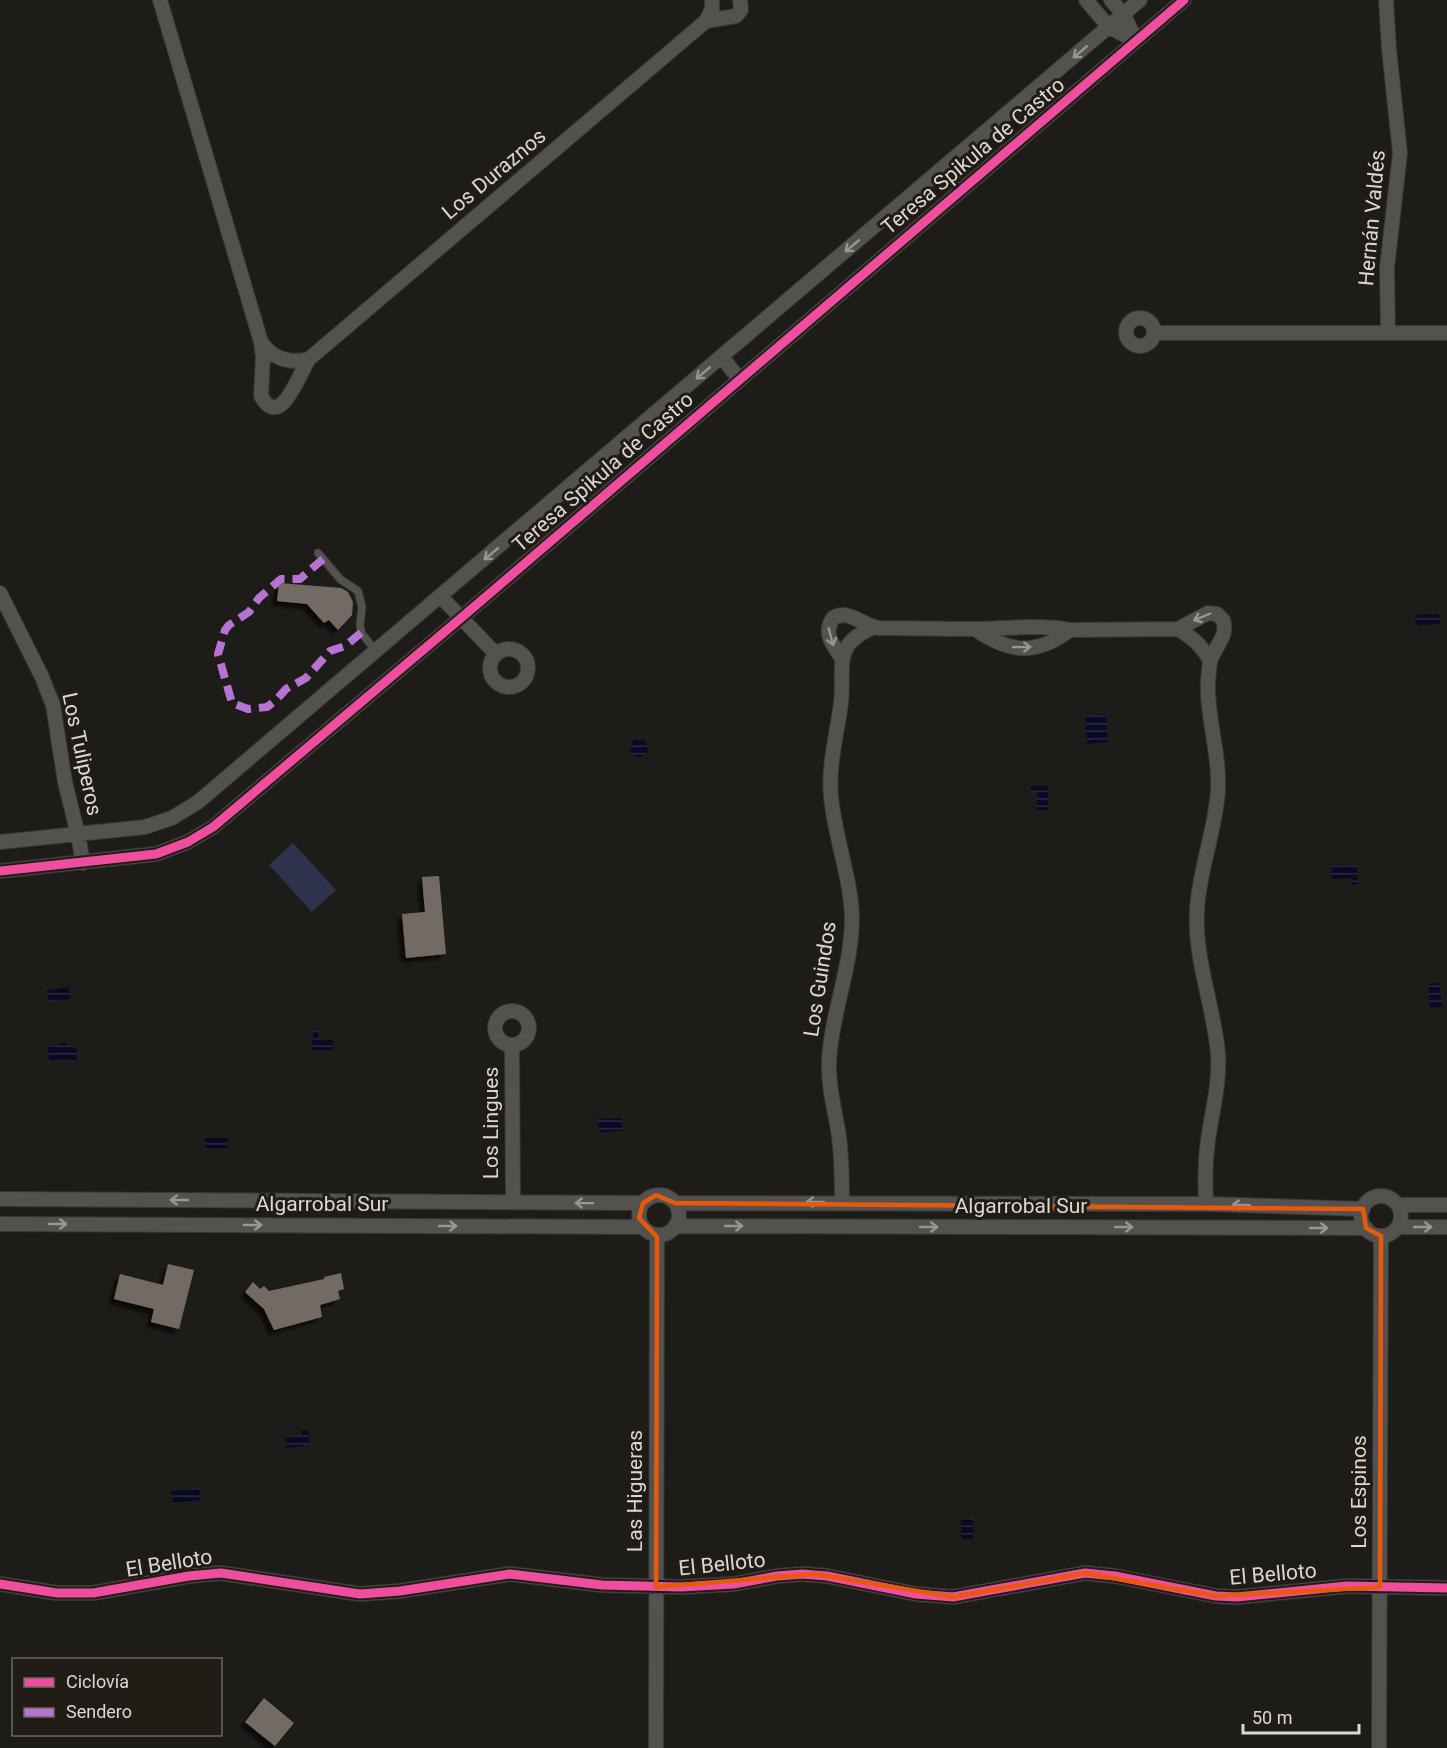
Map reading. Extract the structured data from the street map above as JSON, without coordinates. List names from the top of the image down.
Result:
{
  "streets": {
    "street": [
      "Teresa Spikula de Castro",
      "Los Duraznos",
      "Hernán Valdés",
      "Los Tuliperos",
      "Los Guindos",
      "Los Lingues",
      "Algarrobal Sur",
      "Las Higueras",
      "Los Espinos",
      "El Belloto"
    ]
  },
  "crossings": [
    ["Teresa Spikula de Castro", "Los Tuliperos"],
    ["Los Guindos", "Algarrobal Sur"],
    ["Los Lingues", "Algarrobal Sur"],
    ["Algarrobal Sur", "Las Higueras"],
    ["Algarrobal Sur", "Los Espinos"],
    ["Las Higueras", "El Belloto"],
    ["Los Espinos", "El Belloto"]
  ],
  "legend": ["Ciclovía", "Sendero"],
  "scale_bar": "50 m"
}
